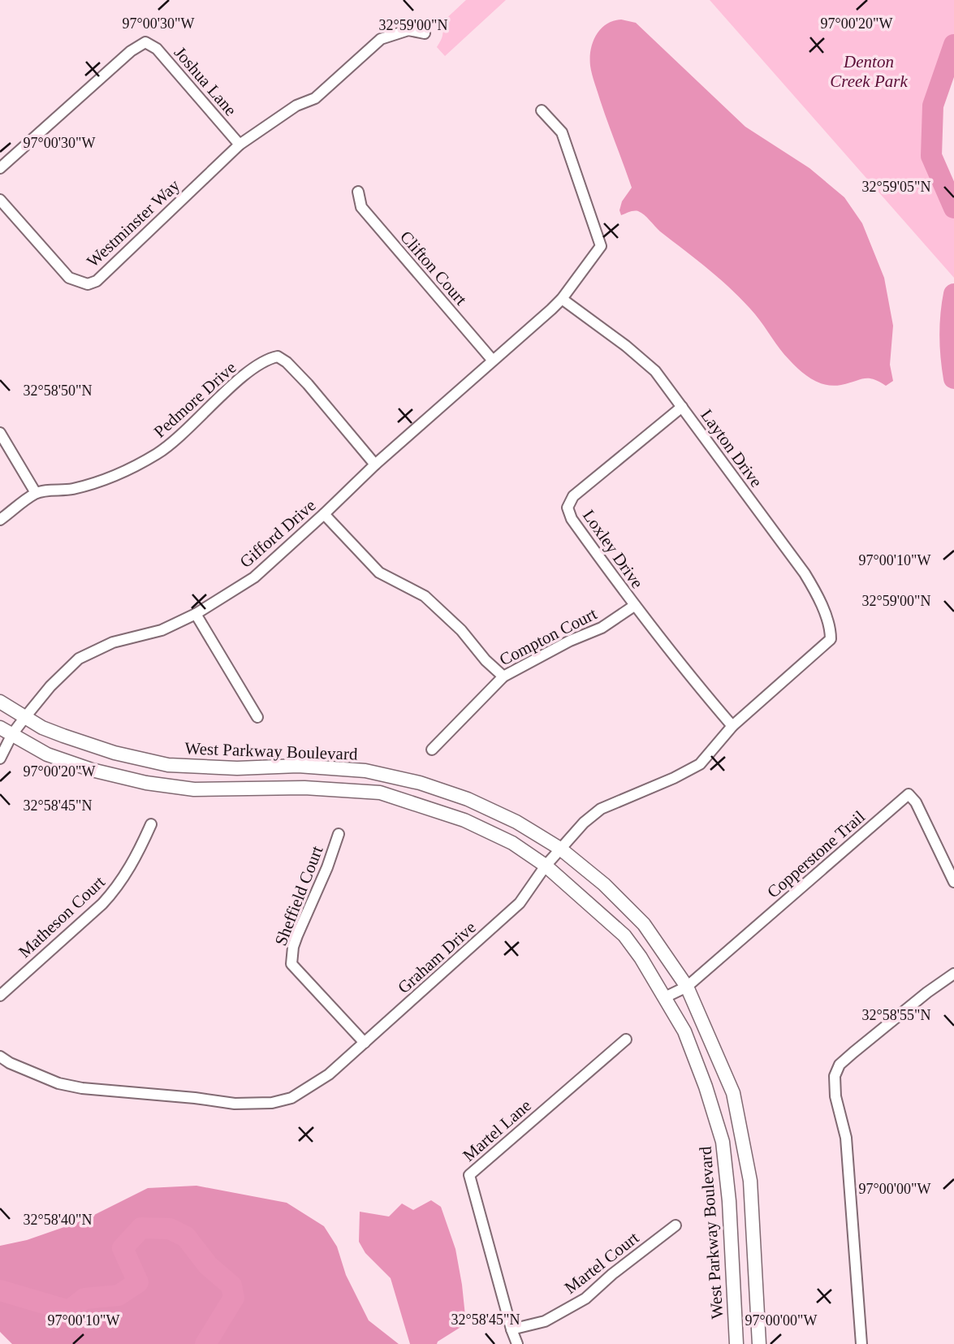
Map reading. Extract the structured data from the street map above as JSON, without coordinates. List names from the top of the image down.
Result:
{
  "streets": {
    "street": [
      "Joshua Lane",
      "Westminster Way",
      "Clifton Court",
      "Pedmore Drive",
      "Layton Drive",
      "Gifford Drive",
      "Loxley Drive",
      "Compton Court",
      "West Parkway Boulevard",
      "Copperstone Trail",
      "Sheffield Court",
      "Matheson Court",
      "Graham Drive",
      "Martel Lane",
      "Martel Court"
    ]
  },
  "crossings": [
    ["Joshua Lane", "Westminster Way"],
    ["Clifton Court", "Gifford Drive"],
    ["Pedmore Drive", "Gifford Drive"],
    ["Layton Drive", "Gifford Drive"],
    ["Layton Drive", "Loxley Drive"],
    ["Layton Drive", "Graham Drive"],
    ["Gifford Drive", "West Parkway Boulevard"],
    ["Loxley Drive", "Compton Court"],
    ["Loxley Drive", "Graham Drive"],
    ["West Parkway Boulevard", "Copperstone Trail"],
    ["West Parkway Boulevard", "Graham Drive"],
    ["Sheffield Court", "Graham Drive"],
    ["Martel Lane", "Martel Court"]
  ],
  "parks": ["Denton Creek Park"],
  "coordinates": [
    "97°00'30\"W",
    "97°00'20\"W",
    "32°59'00\"N",
    "32°59'05\"N",
    "32°58'50\"N",
    "97°00'10\"W",
    "32°58'45\"N",
    "32°58'55\"N",
    "97°00'00\"W",
    "32°58'40\"N"
  ]
}
